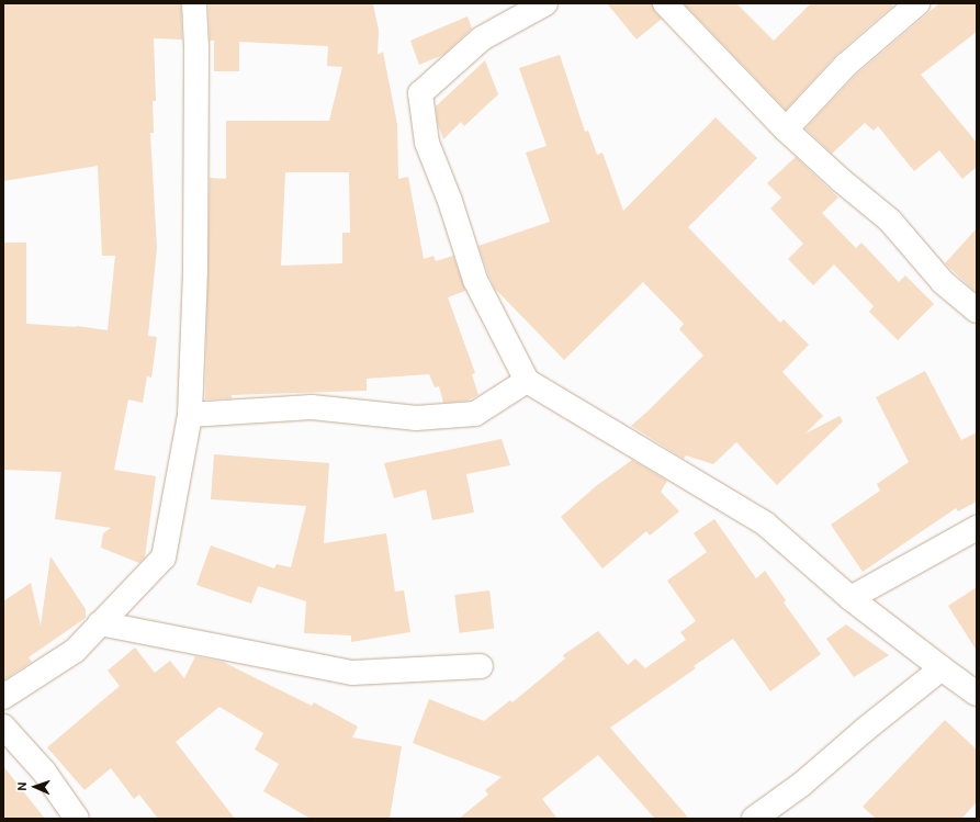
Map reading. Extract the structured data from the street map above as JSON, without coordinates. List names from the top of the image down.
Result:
{
  "north": "left"
}
